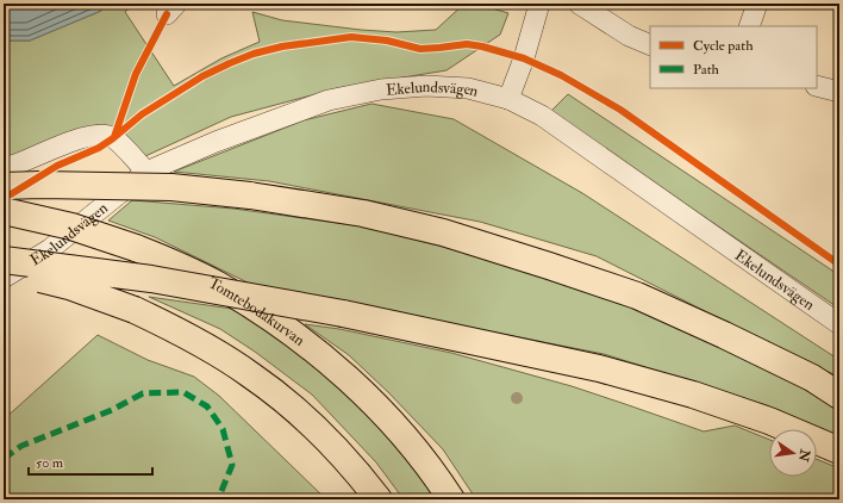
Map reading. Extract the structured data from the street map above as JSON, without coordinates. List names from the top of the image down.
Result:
{
  "streets": {
    "highway": ["Tomtebodakurvan"],
    "street": ["Ekelundsvägen"]
  },
  "legend": ["Cycle path", "Path"],
  "scale_bar": "50 m",
  "north": "right"
}
